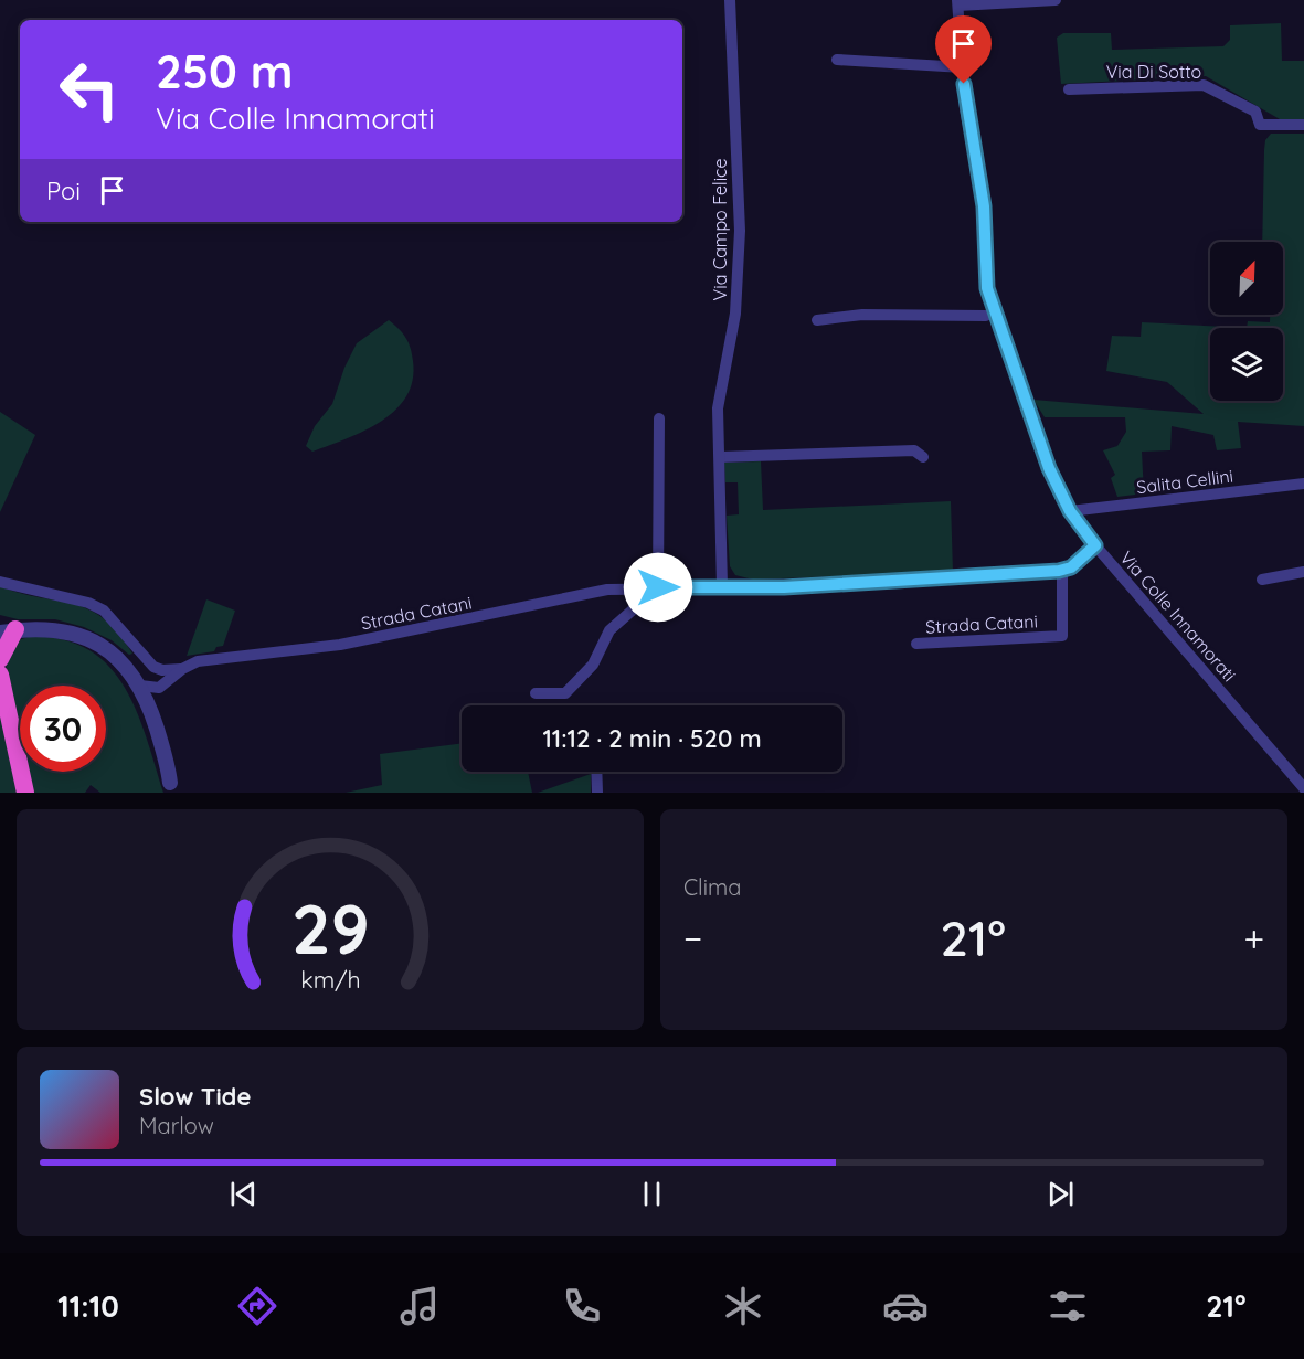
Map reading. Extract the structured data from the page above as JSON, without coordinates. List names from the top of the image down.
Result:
{
  "streets": {
    "street": [
      "Via Di Sotto",
      "Via Campo Felice",
      "Salita Cellini",
      "Strada Catani",
      "Via Colle Innamorati"
    ]
  },
  "crossings": [
    ["Via Campo Felice", "Strada Catani"],
    ["Salita Cellini", "Via Colle Innamorati"]
  ],
  "north": "top right",
  "page": {
    "turn": ["250 m", "Via Colle Innamorati"],
    "then": "Poi",
    "limit": "30",
    "trip": "11:12 · 2 min · 520 m",
    "tile": "Clima",
    "heat": ["−", "21°", "+"],
    "song": ["Slow Tide", "Marlow"],
    "tabs": ["11:10", "21°"],
    "gauge": ["29", "km/h"]
  }
}
